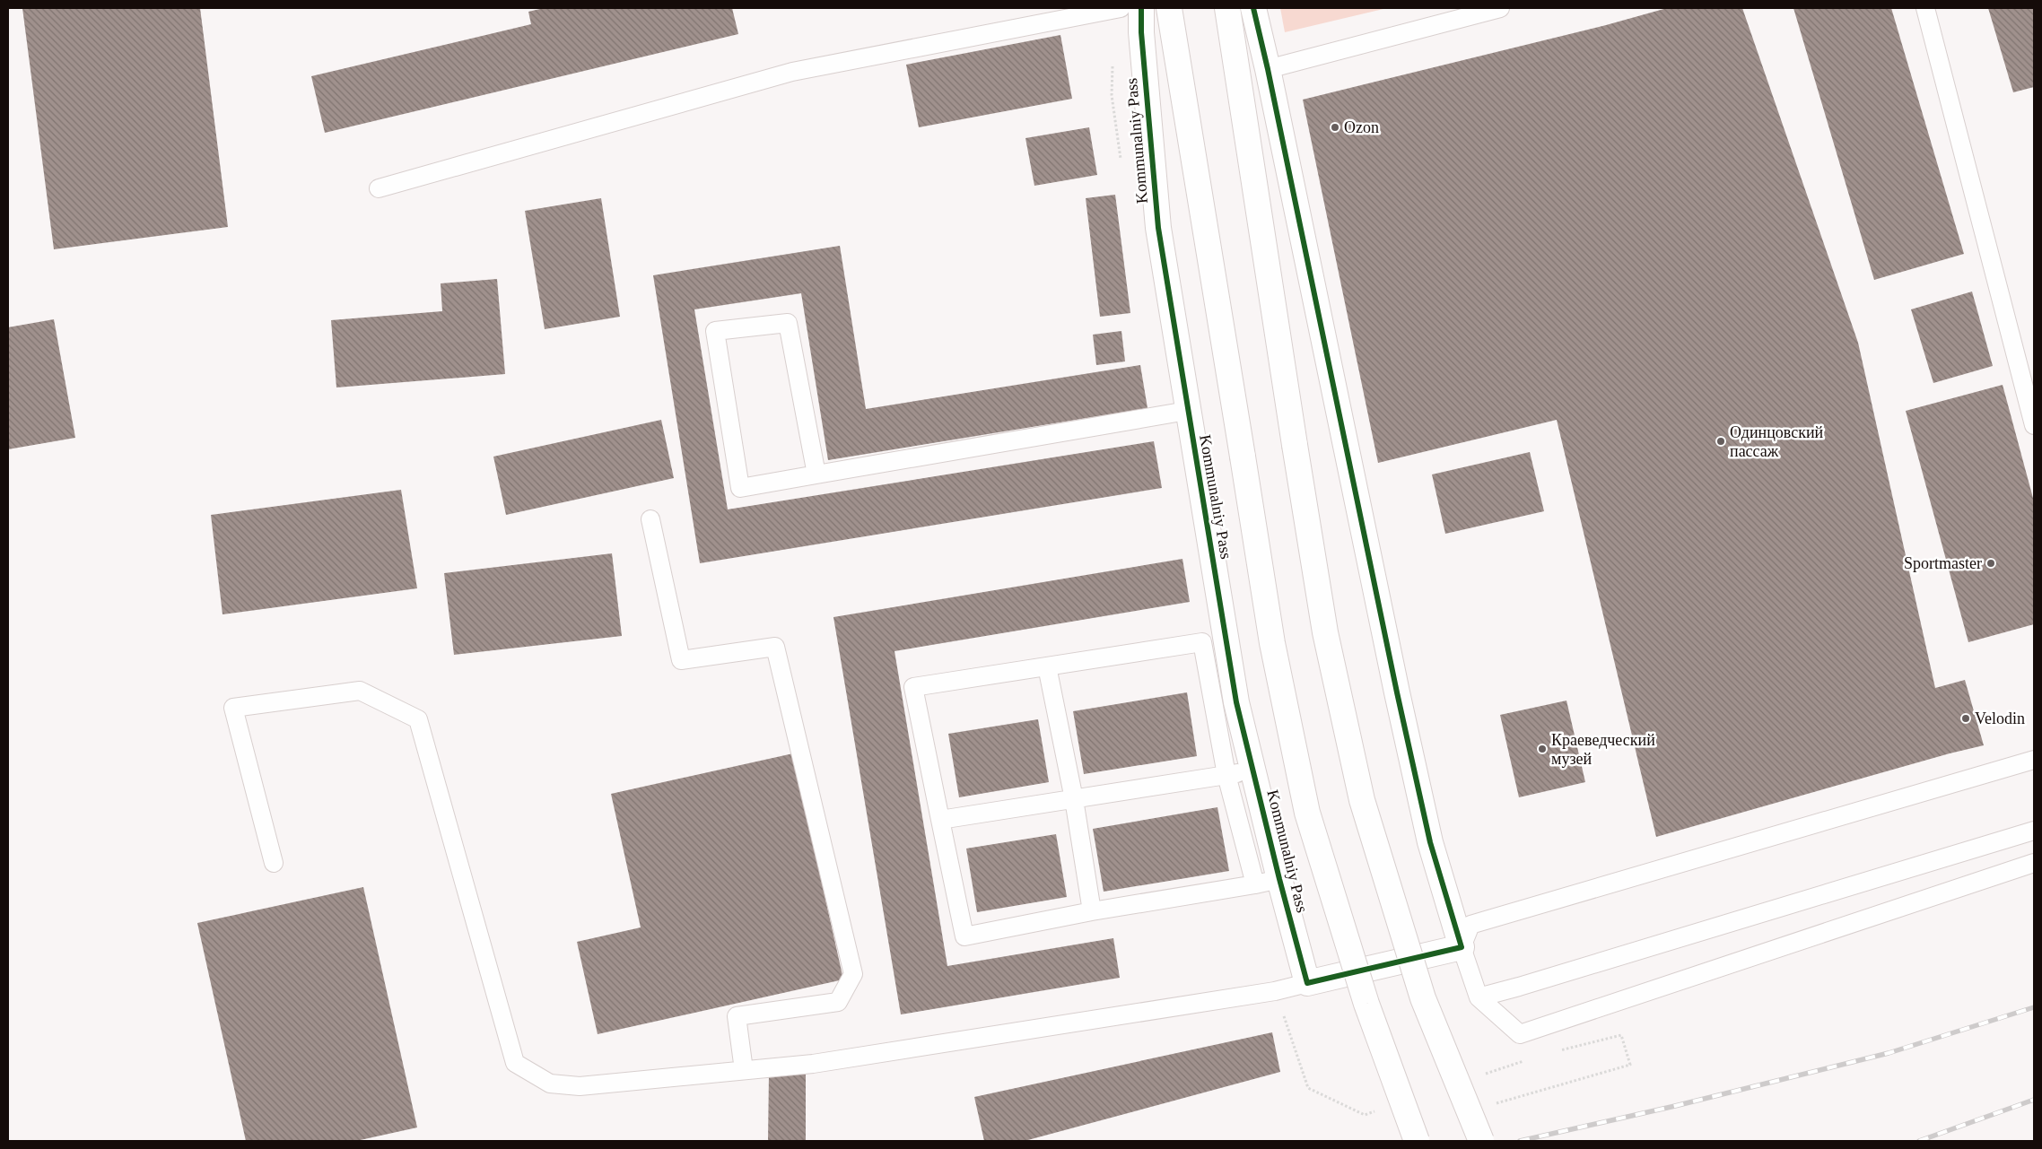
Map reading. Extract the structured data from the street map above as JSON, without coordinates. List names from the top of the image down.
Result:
{
  "streets": {
    "main road": ["Kommunalniy Pass"]
  },
  "places": [
    "Ozon",
    "Одинцовский пассаж",
    "Sportmaster",
    "Velodin",
    "Краеведческий музей"
  ]
}
